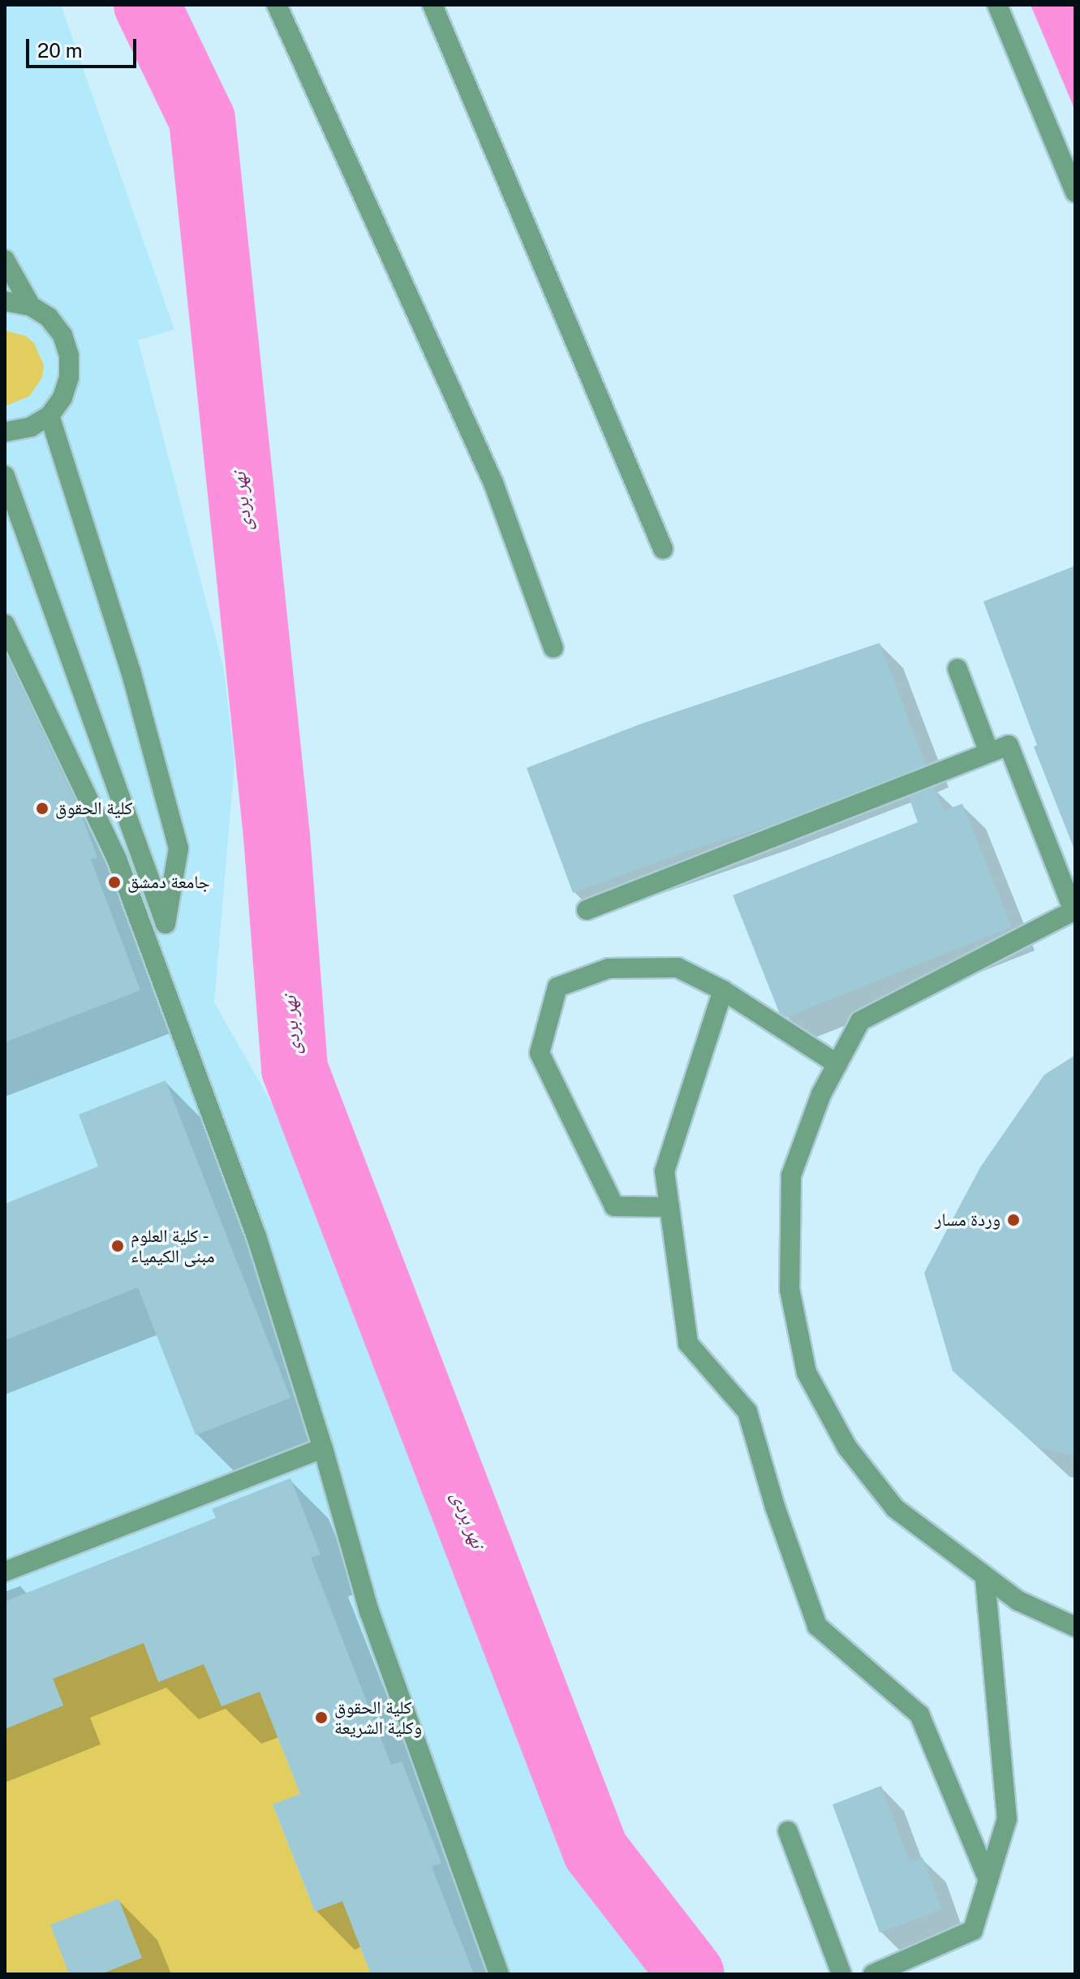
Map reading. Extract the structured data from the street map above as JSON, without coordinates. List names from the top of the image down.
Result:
{
  "water": ["نهر بردى"],
  "places": [
    "كلية الحقوق",
    "جامعة دمشق",
    "وردة مسار",
    "كلية العلوم - مبنى الكيمياء",
    "كلية الحقوق وكلية الشريعة"
  ],
  "scale_bar": "20 m"
}
